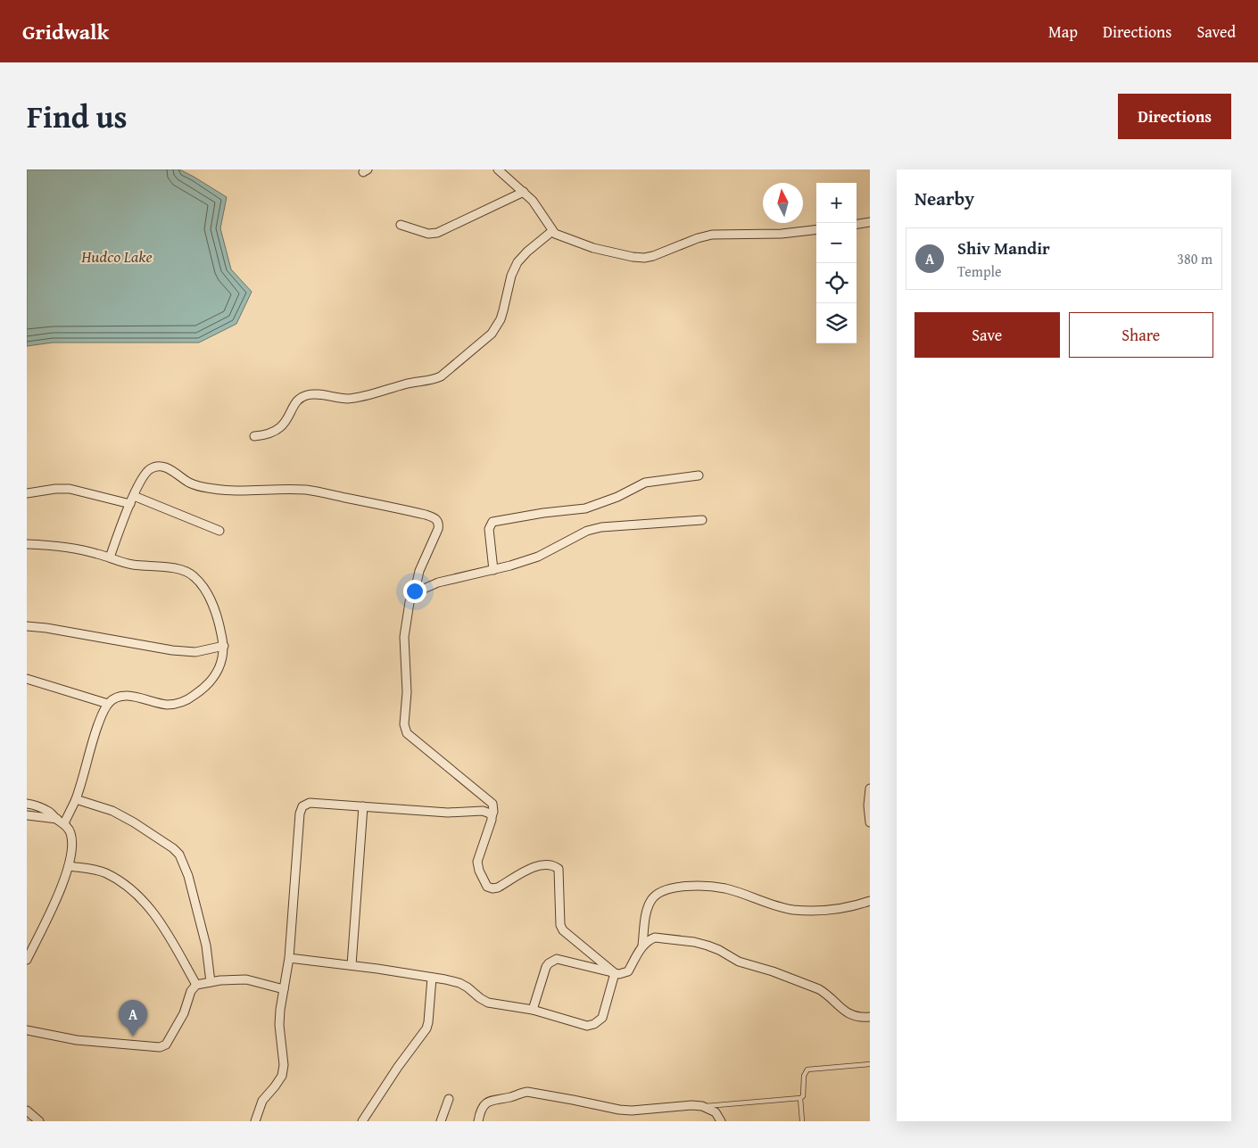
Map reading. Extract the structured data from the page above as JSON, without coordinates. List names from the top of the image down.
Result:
{
  "water": ["Hudco Lake"],
  "north": "top",
  "page": {
    "header": "Gridwalk",
    "nav": ["Map", "Directions", "Saved"],
    "title": "Find us",
    "buttons": [
      "Directions",
      ["Save", "Share"]
    ],
    "heading": "Nearby",
    "map_buttons": ["+", "−"],
    "list": [
      {
        "mark": "A",
        "name": "Shiv Mandir",
        "note": "Temple",
        "value": "380 m"
      }
    ],
    "pins": "A"
  }
}
